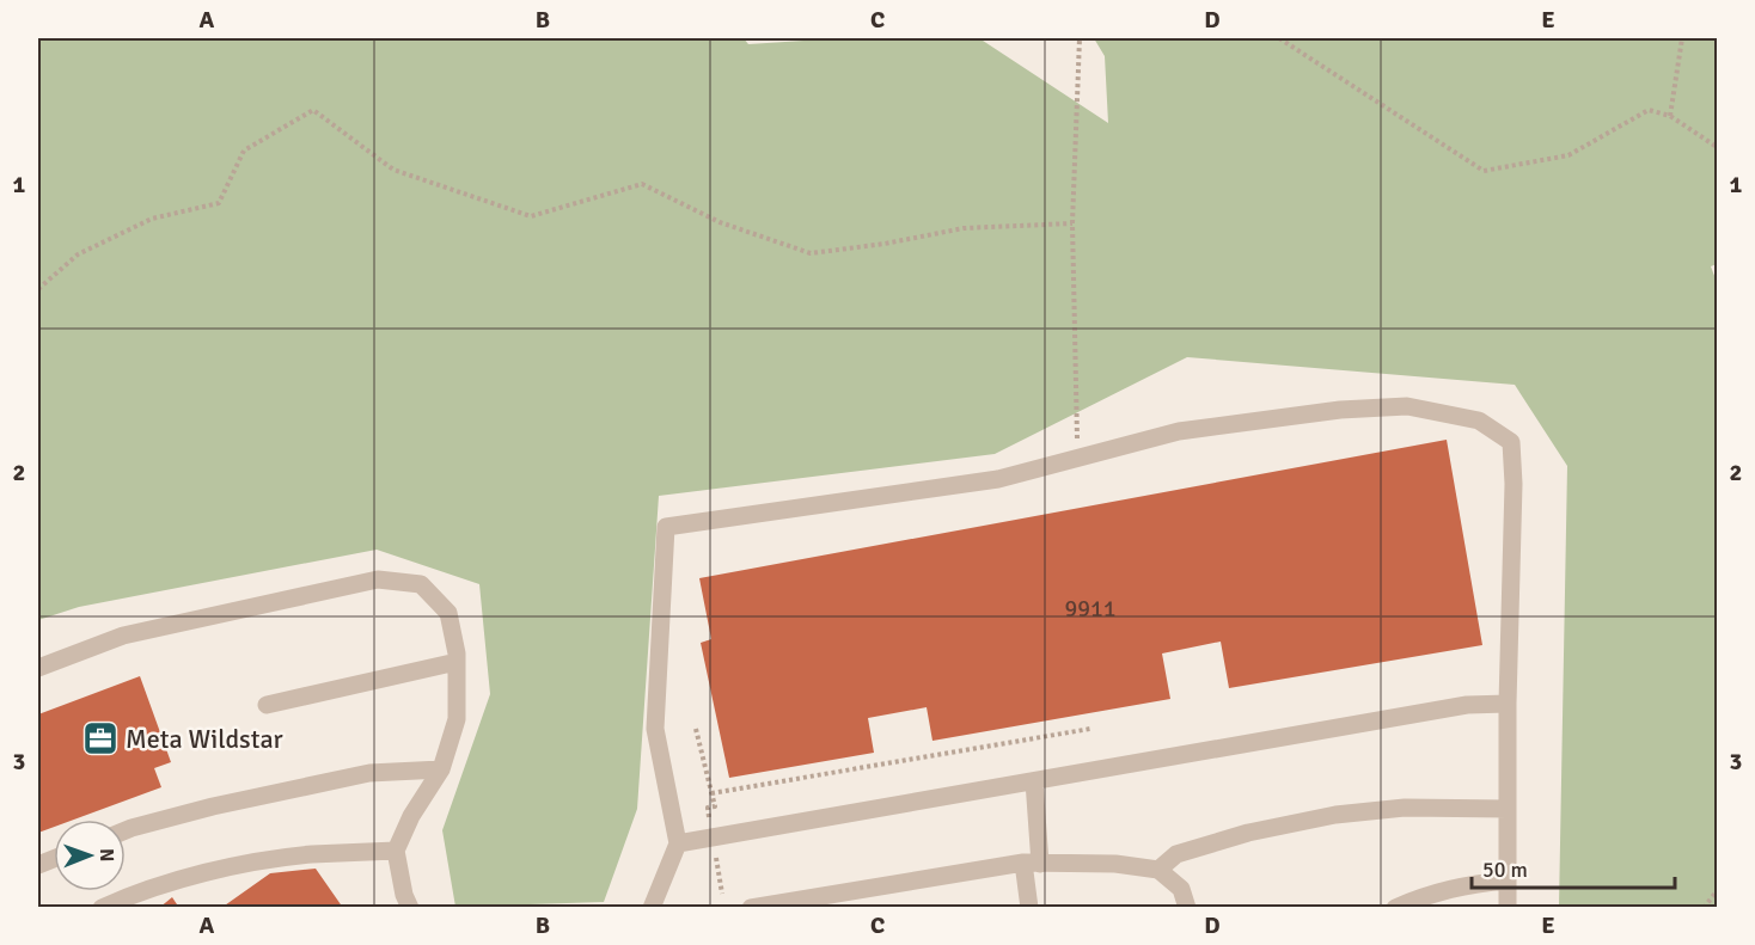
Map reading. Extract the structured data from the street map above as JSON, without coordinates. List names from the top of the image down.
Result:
{
  "places": {
    "office": ["Meta Wildstar"]
  },
  "house_numbers": ["9911"],
  "scale_bar": "50 m",
  "north": "right",
  "grid": {
    "columns": [
      "A",
      "B",
      "C",
      "D",
      "E"
    ],
    "rows": ["1", "2", "3"]
  }
}
